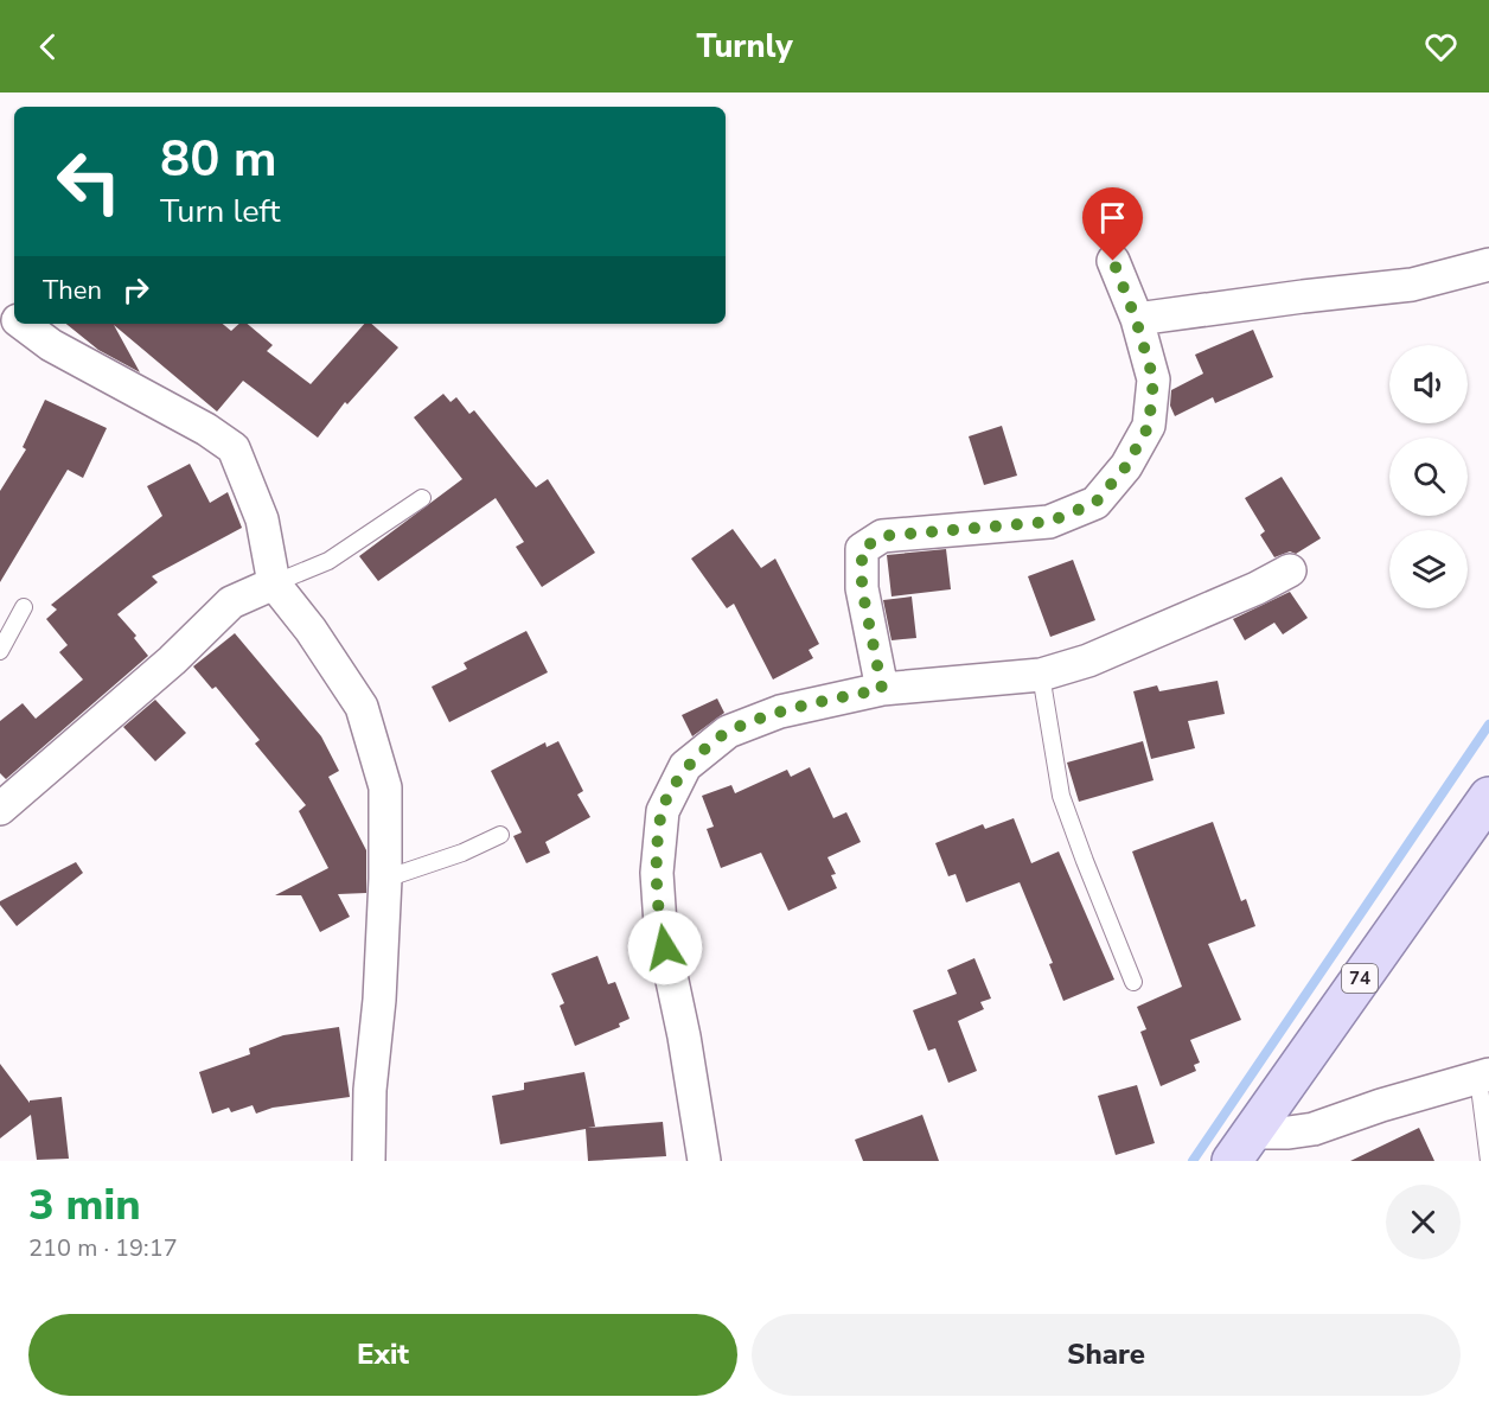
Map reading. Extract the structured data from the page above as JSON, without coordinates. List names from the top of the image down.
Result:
{
  "streets": {
    "main road": ["74"]
  },
  "page": {
    "header": "Turnly",
    "turn": ["80 m", "Turn left"],
    "then": "Then",
    "heading": ["3 min", "210 m · 19:17"],
    "buttons": ["Exit", "Share"]
  }
}
